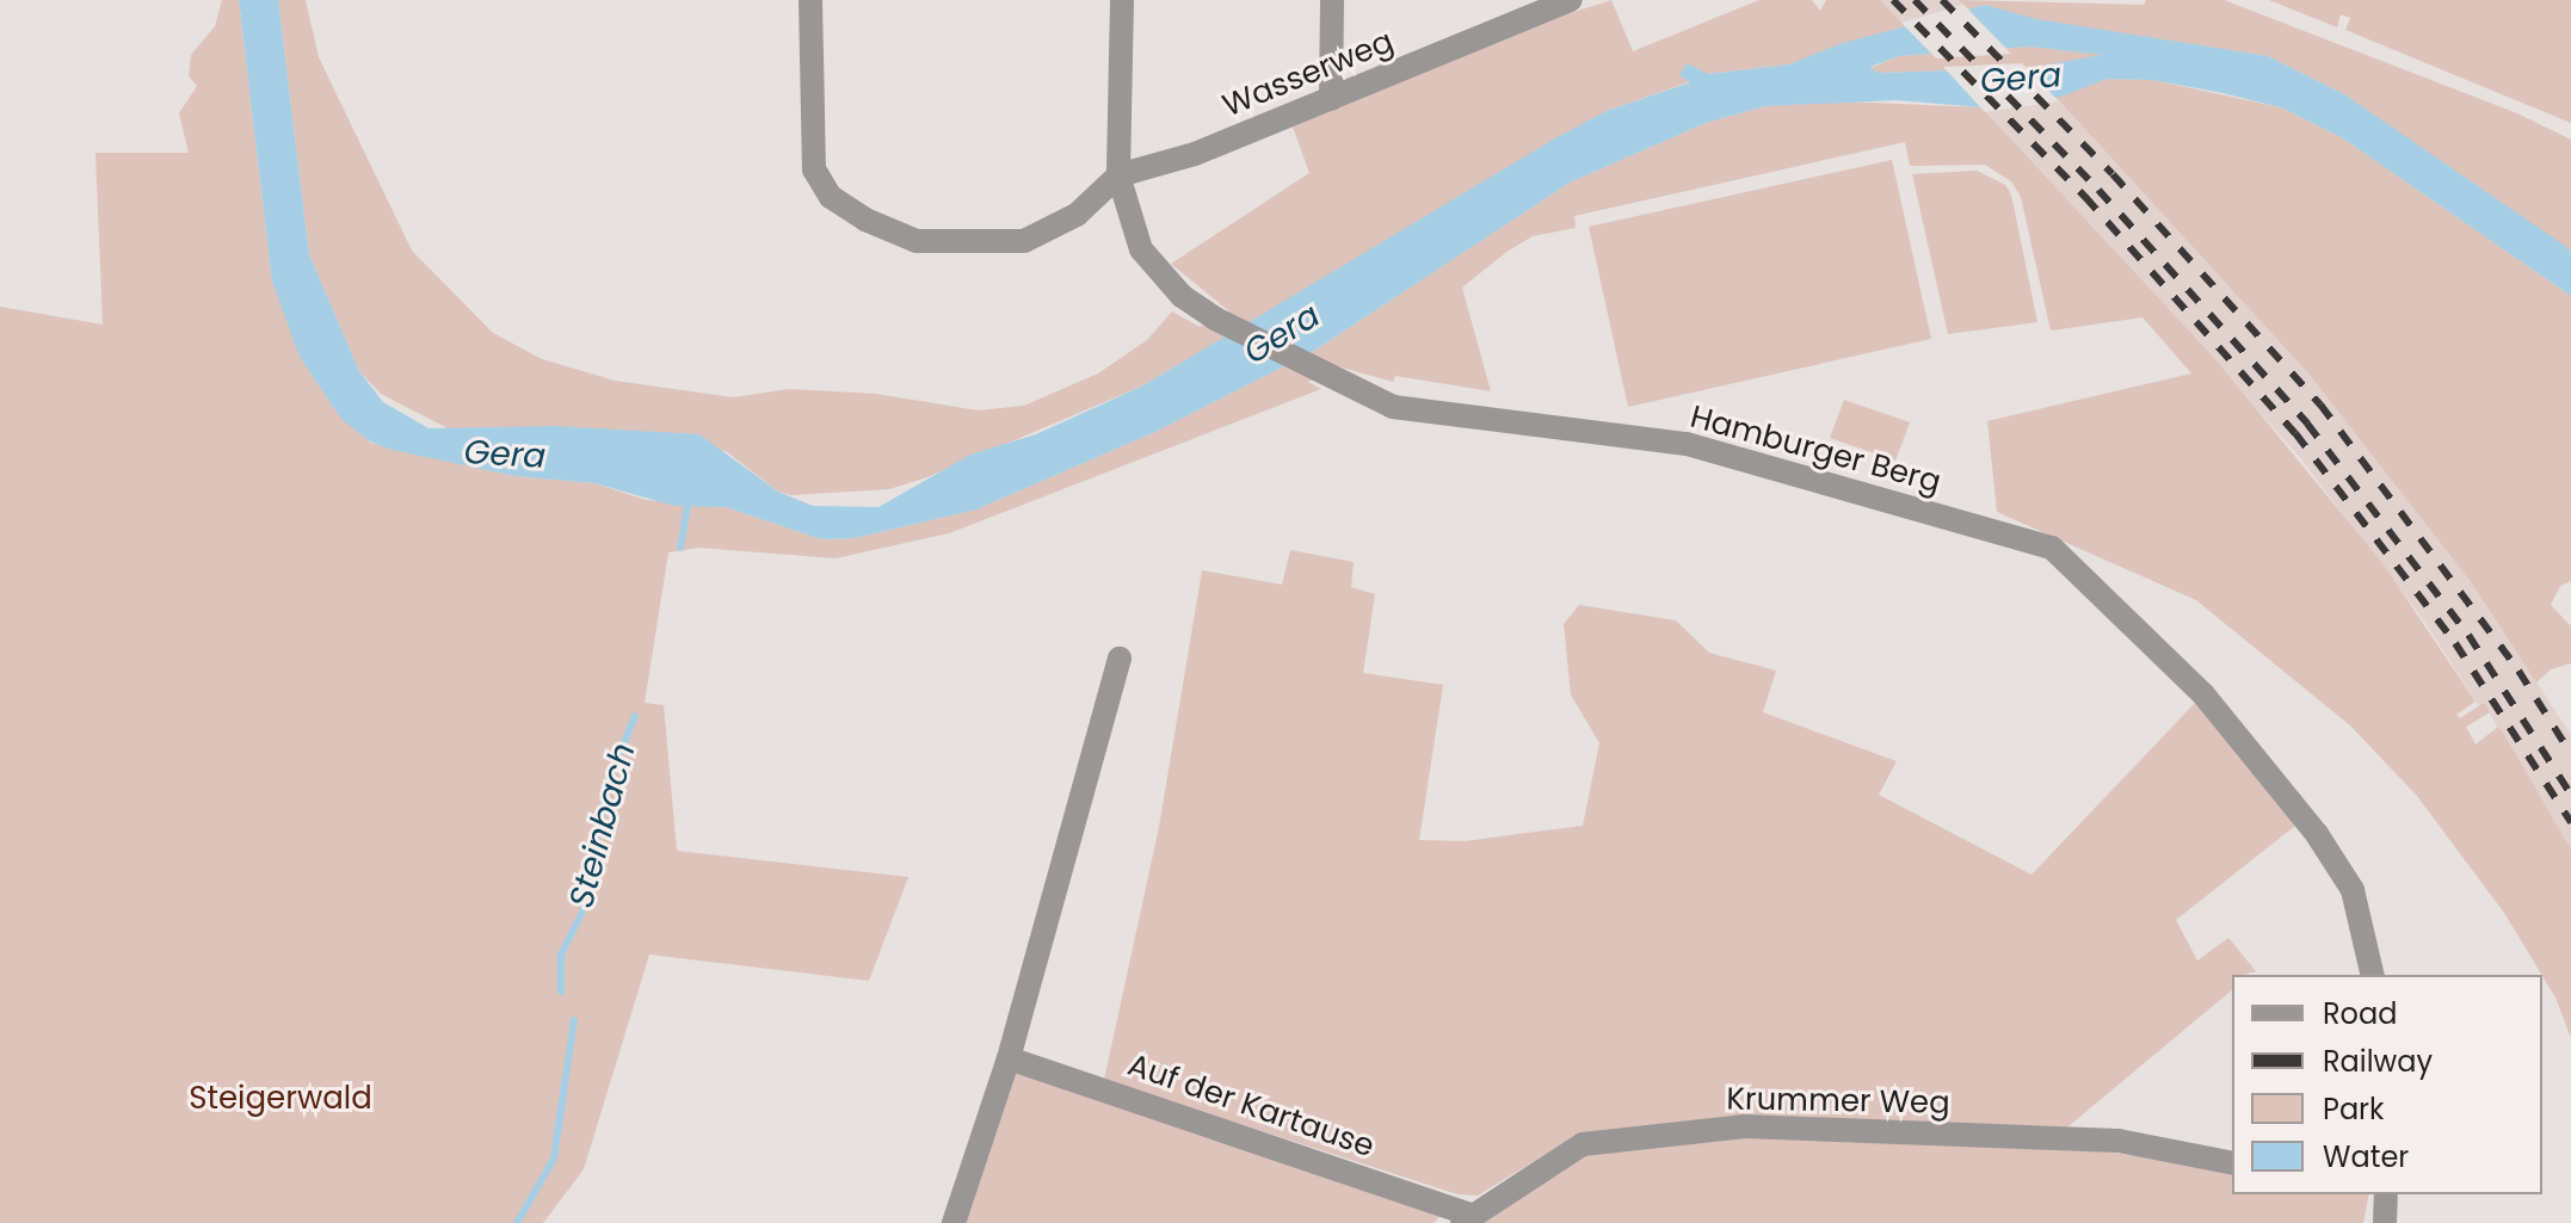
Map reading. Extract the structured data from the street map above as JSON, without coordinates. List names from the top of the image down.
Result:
{
  "streets": {
    "street": [
      "Wasserweg",
      "Hamburger Berg",
      "Krummer Weg",
      "Auf der Kartause"
    ]
  },
  "crossings": [
    ["Wasserweg", "Hamburger Berg"],
    ["Krummer Weg", "Auf der Kartause"]
  ],
  "water": ["Gera", "Steinbach"],
  "parks": ["Steigerwald"],
  "legend": [
    "Road",
    "Railway",
    "Park",
    "Water"
  ]
}
